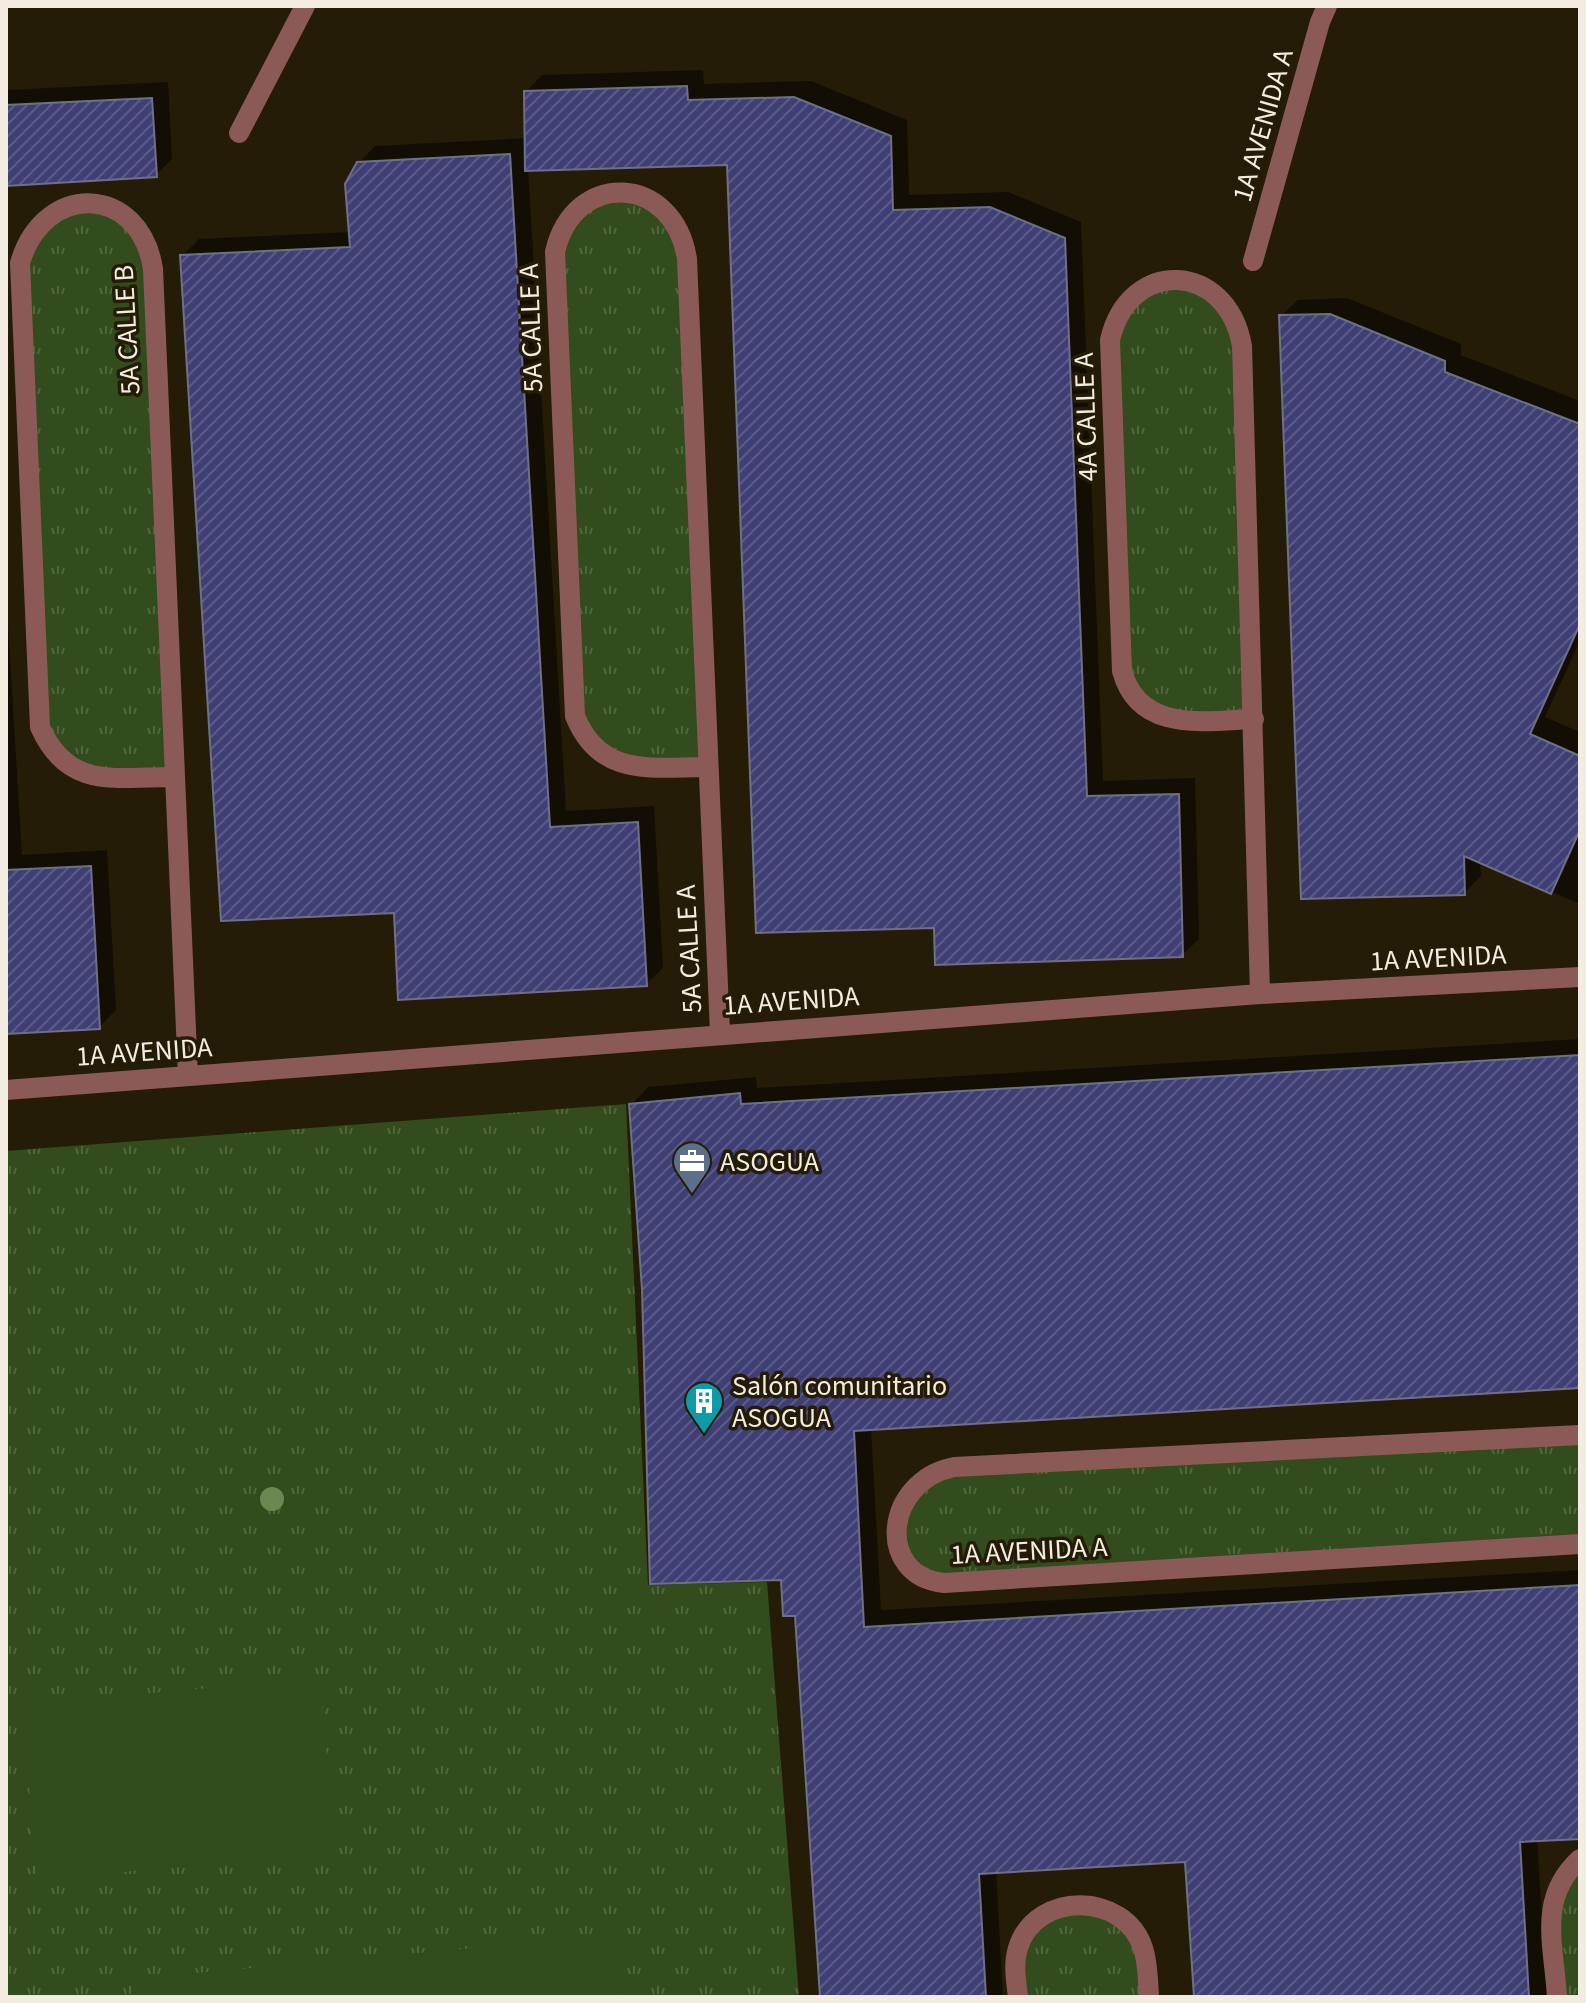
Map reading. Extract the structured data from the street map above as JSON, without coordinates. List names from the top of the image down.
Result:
{
  "streets": {
    "street": [
      "1A AVENIDA A",
      "5A CALLE A",
      "5A CALLE B",
      "4A CALLE A",
      "1A AVENIDA"
    ]
  },
  "crossings": [
    ["5A CALLE A", "1A AVENIDA"],
    ["5A CALLE B", "1A AVENIDA"],
    ["4A CALLE A", "1A AVENIDA"]
  ],
  "places": {
    "office": ["ASOGUA"],
    "building": ["Salón comunitario ASOGUA"]
  }
}
